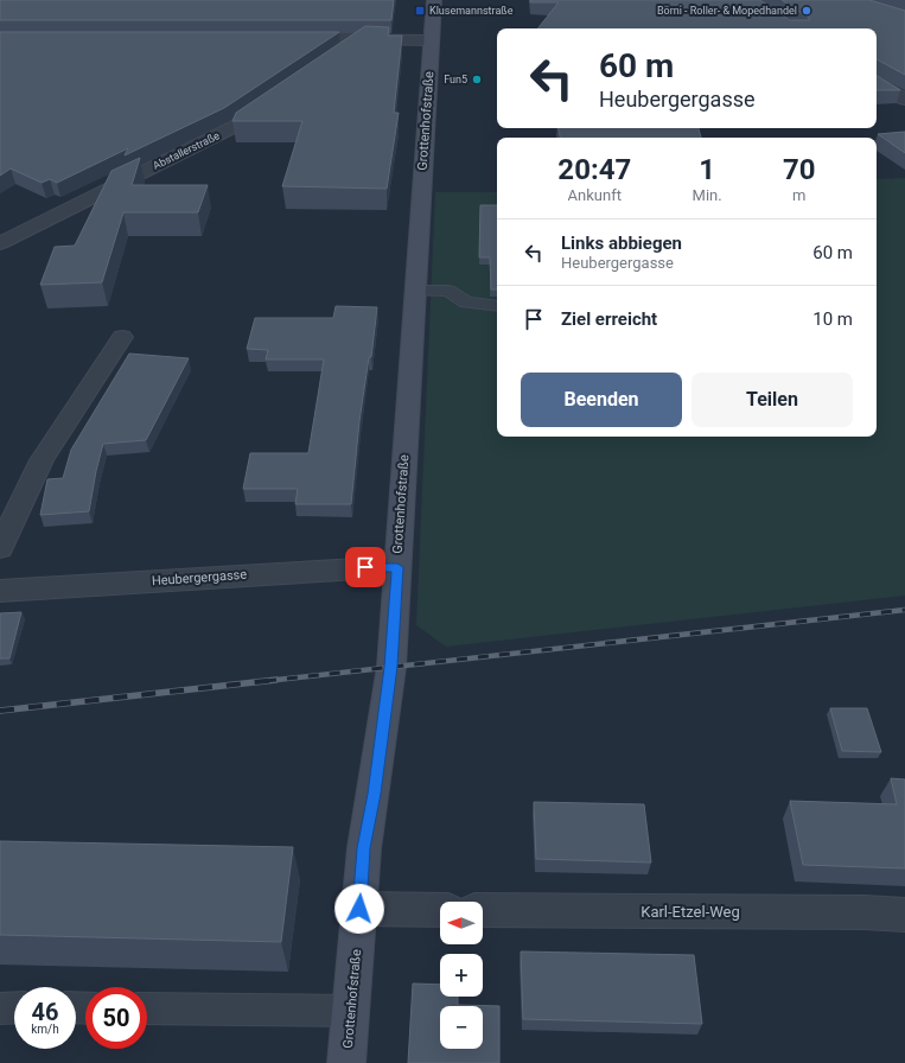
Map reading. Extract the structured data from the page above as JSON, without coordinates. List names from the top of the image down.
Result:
{
  "streets": {
    "main road": ["Grottenhofstraße"],
    "street": ["Abstallerstraße", "Heubergergasse", "Karl-Etzel-Weg"]
  },
  "crossings": [
    ["Grottenhofstraße", "Heubergergasse"]
  ],
  "places": {
    "transit": ["Klusemannstraße"],
    "other": ["Börni - Roller- & Mopedhandel", "Fun5"]
  },
  "north": "left",
  "page": {
    "turn": ["60 m", "Heubergergasse"],
    "eta": [
      "20:47",
      "Ankunft",
      "1",
      "Min.",
      "70",
      "m"
    ],
    "list": [
      {
        "name": "Links abbiegen",
        "note": "Heubergergasse",
        "value": "60 m"
      },
      {
        "name": "Ziel erreicht",
        "value": "10 m"
      }
    ],
    "buttons": ["Beenden", "Teilen"],
    "map_buttons": ["+", "−"],
    "speed": "46 km/h",
    "limit": "50"
  }
}
